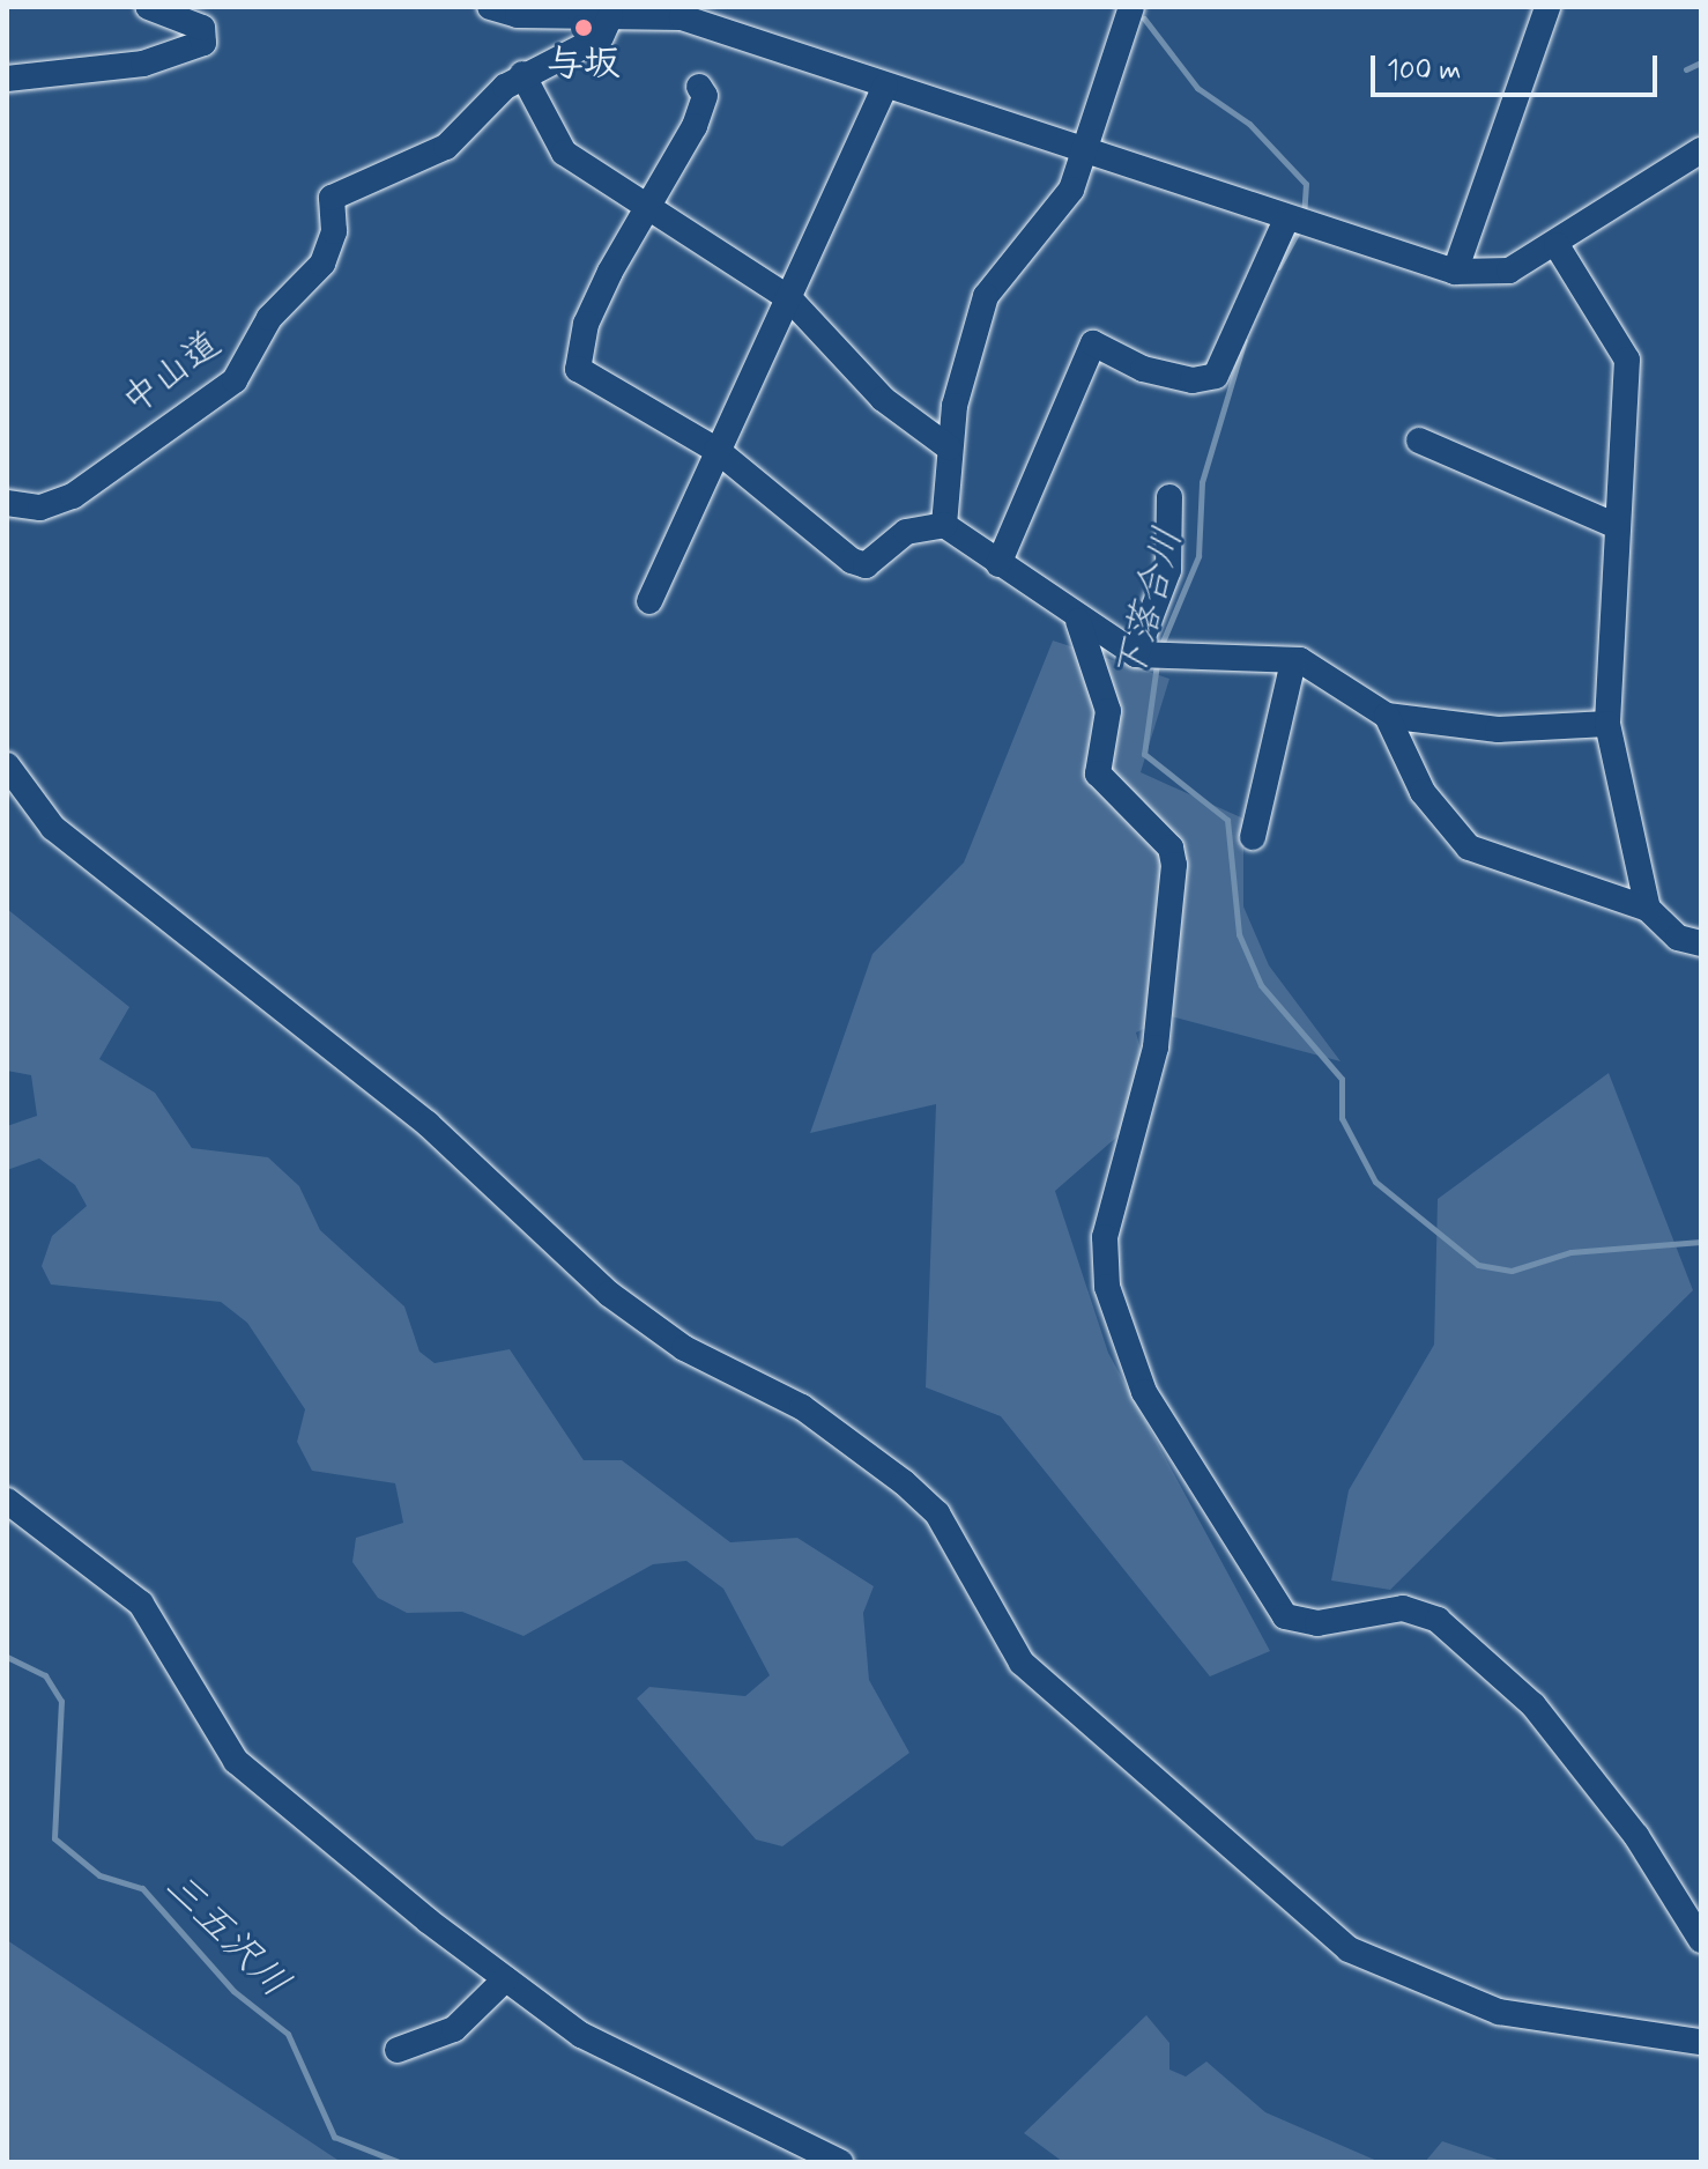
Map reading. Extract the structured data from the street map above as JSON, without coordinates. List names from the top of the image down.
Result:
{
  "streets": {
    "street": ["中山道"]
  },
  "water": ["下落合川", "三五沢川"],
  "places": ["与坂"],
  "scale_bar": "100 m"
}
